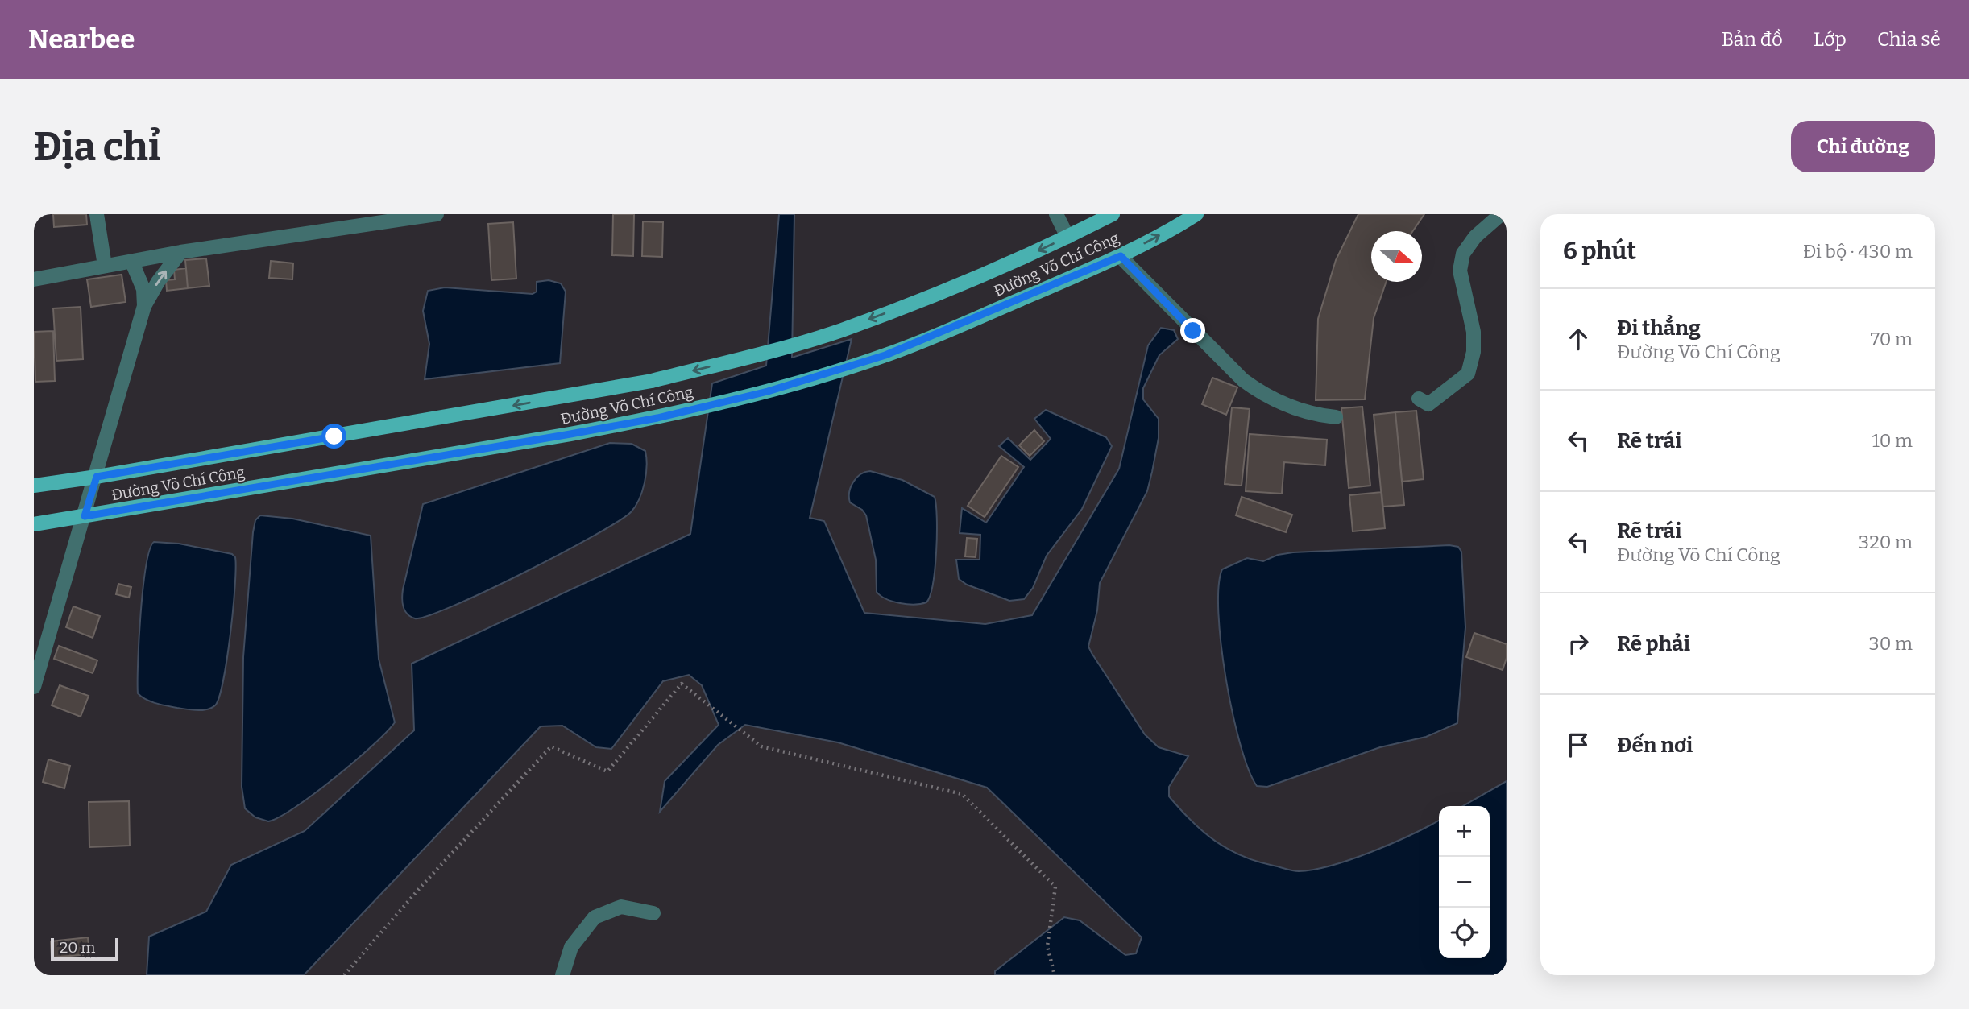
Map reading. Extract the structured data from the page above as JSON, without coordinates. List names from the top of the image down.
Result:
{
  "streets": {
    "main road": ["Đường Võ Chí Công"]
  },
  "scale_bar": "20 m",
  "north": "right",
  "page": {
    "header": "Nearbee",
    "nav": ["Bản đồ", "Lớp", "Chia sẻ"],
    "buttons": "Chỉ đường",
    "title": "Địa chỉ",
    "heading": ["6 phút", "Đi bộ · 430 m"],
    "list": [
      ["Đi thẳng", "Đường Võ Chí Công", "70 m"],
      ["Rẽ trái", "10 m"],
      ["Rẽ trái", "Đường Võ Chí Công", "320 m"],
      ["Rẽ phải", "30 m"],
      "Đến nơi"
    ],
    "map_buttons": ["+", "−"],
    "scale": "20 m"
  }
}
